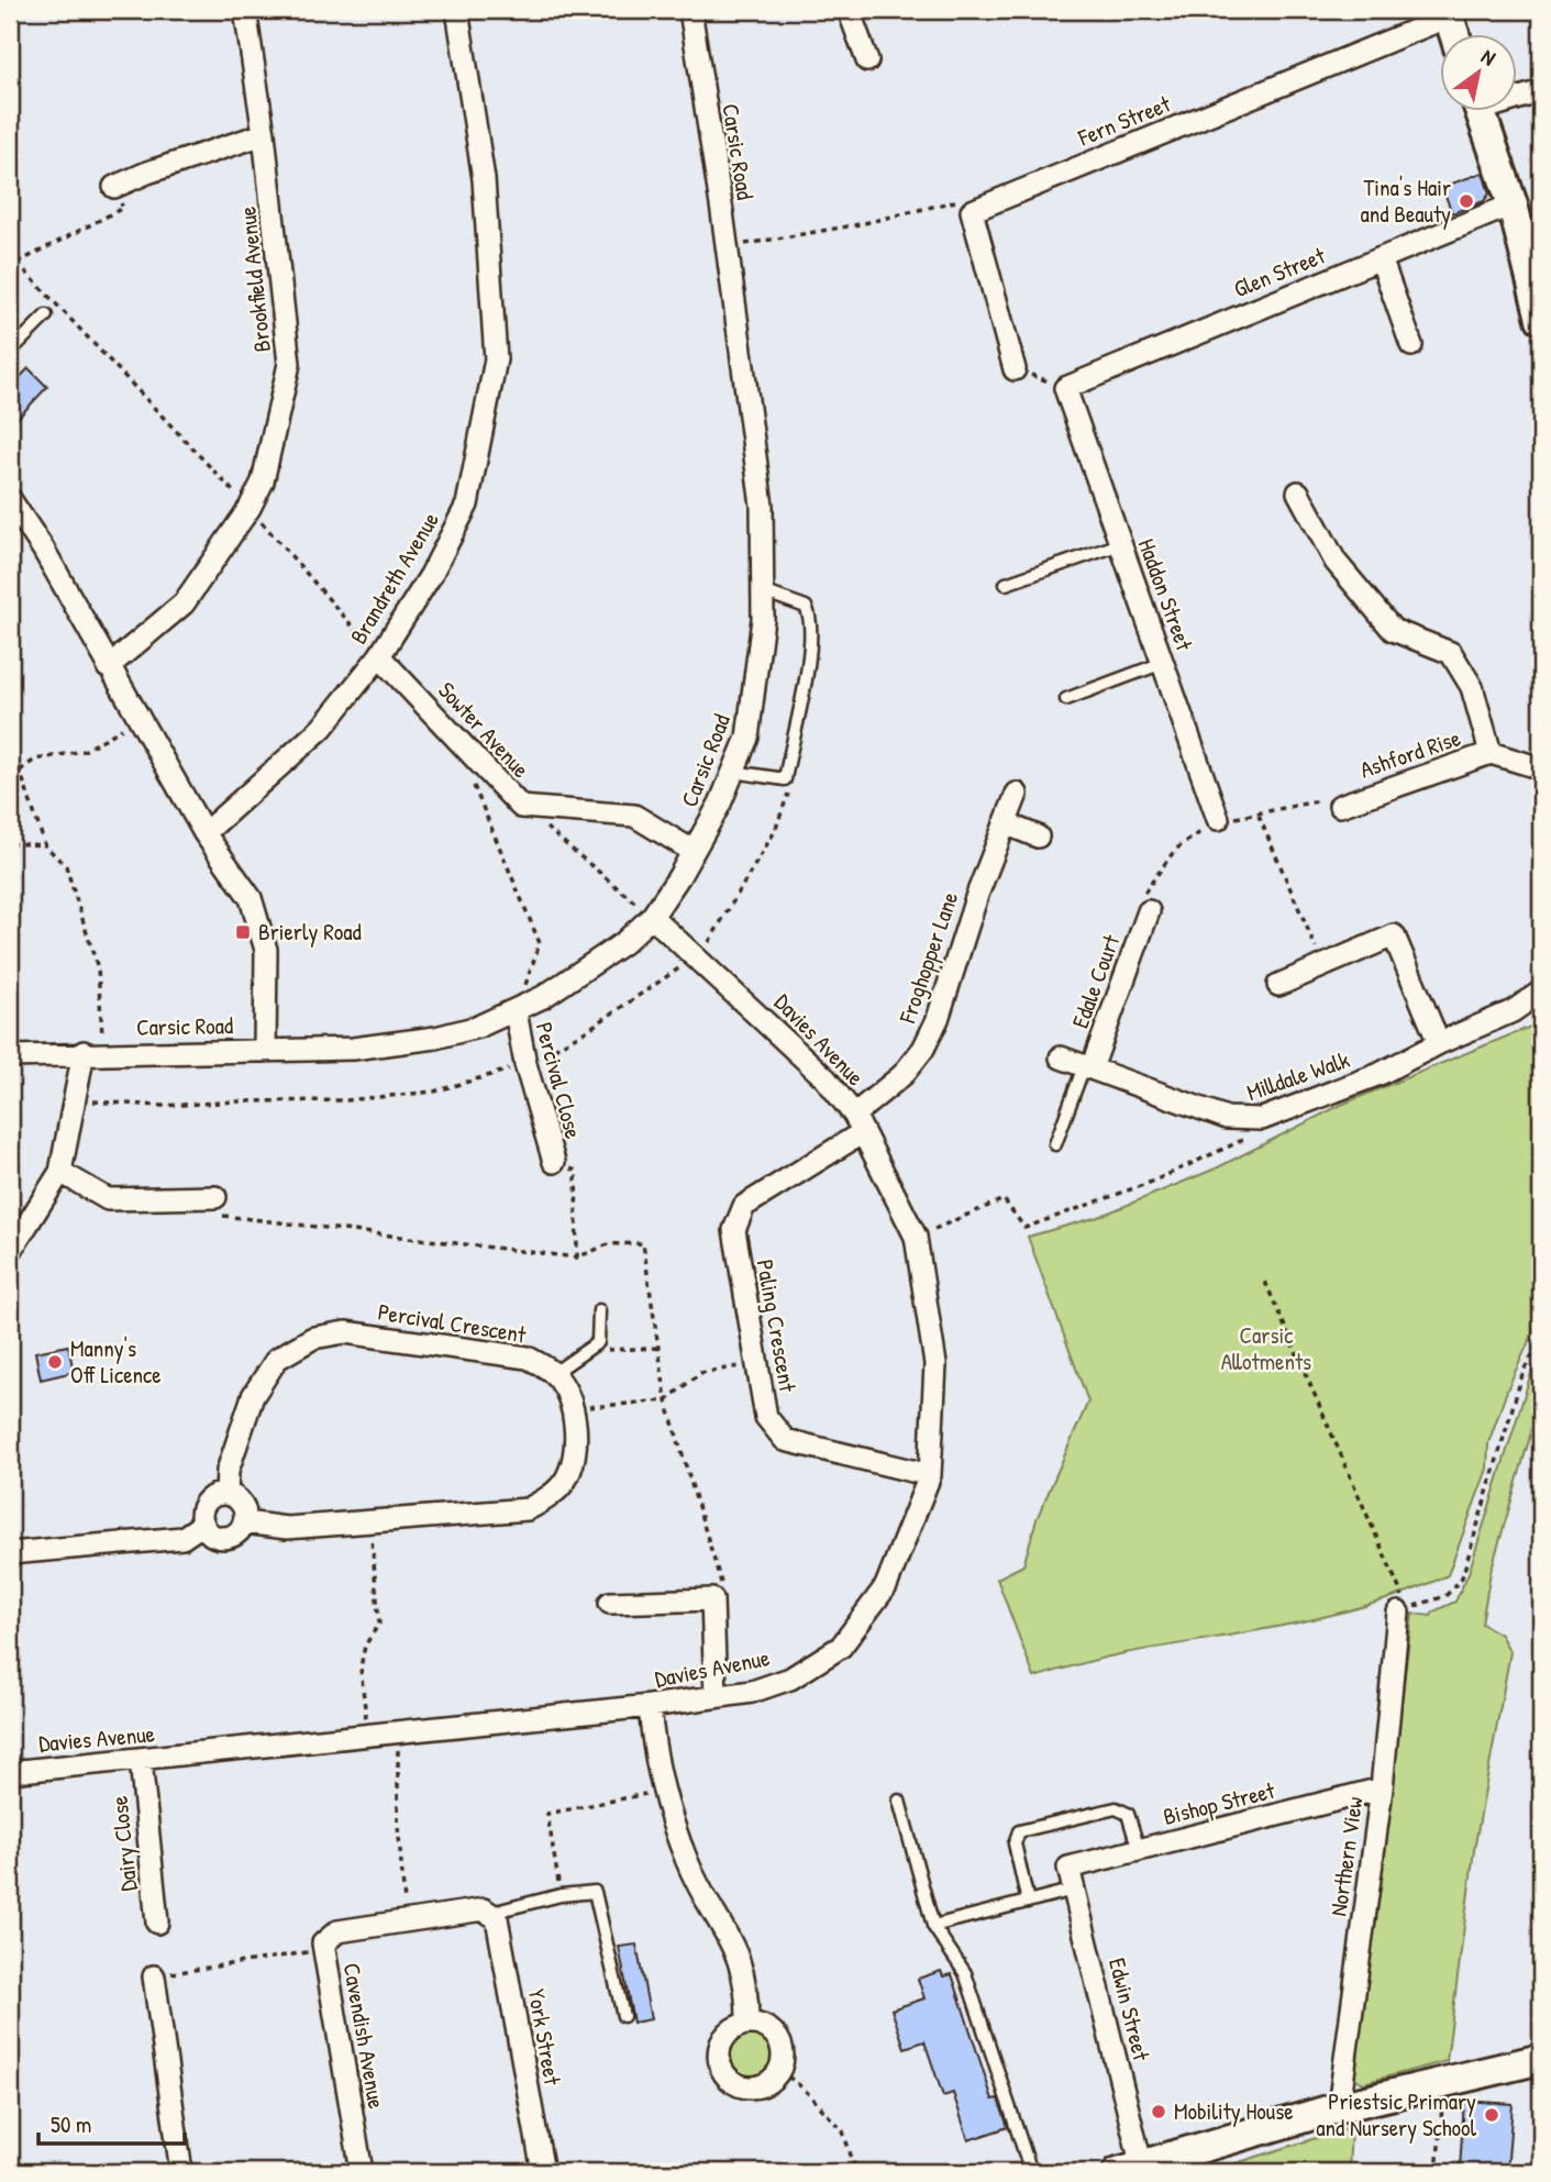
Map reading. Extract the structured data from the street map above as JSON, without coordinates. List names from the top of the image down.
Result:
{
  "streets": {
    "street": [
      "Fern Street",
      "Carsic Road",
      "Glen Street",
      "Brookfield Avenue",
      "Brandreth Avenue",
      "Haddon Street",
      "Sowter Avenue",
      "Ashford Rise",
      "Froghopper Lane",
      "Edale Court",
      "Davies Avenue",
      "Milldale Walk",
      "Percival Close",
      "Percival Crescent",
      "Paling Crescent",
      "Bishop Street",
      "Dairy Close",
      "Northern View",
      "Edwin Street",
      "Cavendish Avenue",
      "York Street"
    ]
  },
  "crossings": [
    ["Carsic Road", "Sowter Avenue"],
    ["Carsic Road", "Davies Avenue"],
    ["Carsic Road", "Percival Close"],
    ["Glen Street", "Haddon Street"],
    ["Brandreth Avenue", "Sowter Avenue"],
    ["Froghopper Lane", "Davies Avenue"],
    ["Froghopper Lane", "Paling Crescent"],
    ["Edale Court", "Milldale Walk"],
    ["Davies Avenue", "Paling Crescent"],
    ["Davies Avenue", "Dairy Close"],
    ["Bishop Street", "Northern View"],
    ["Bishop Street", "Edwin Street"],
    ["Cavendish Avenue", "York Street"]
  ],
  "parks": ["Carsic Allotments"],
  "places": {
    "other": [
      "Tina's Hair and Beauty",
      "Manny's Off Licence",
      "Mobility House",
      "Priestsic Primary and Nursery School"
    ],
    "transit": ["Brierly Road"]
  },
  "scale_bar": "50 m",
  "north": "top right"
}
